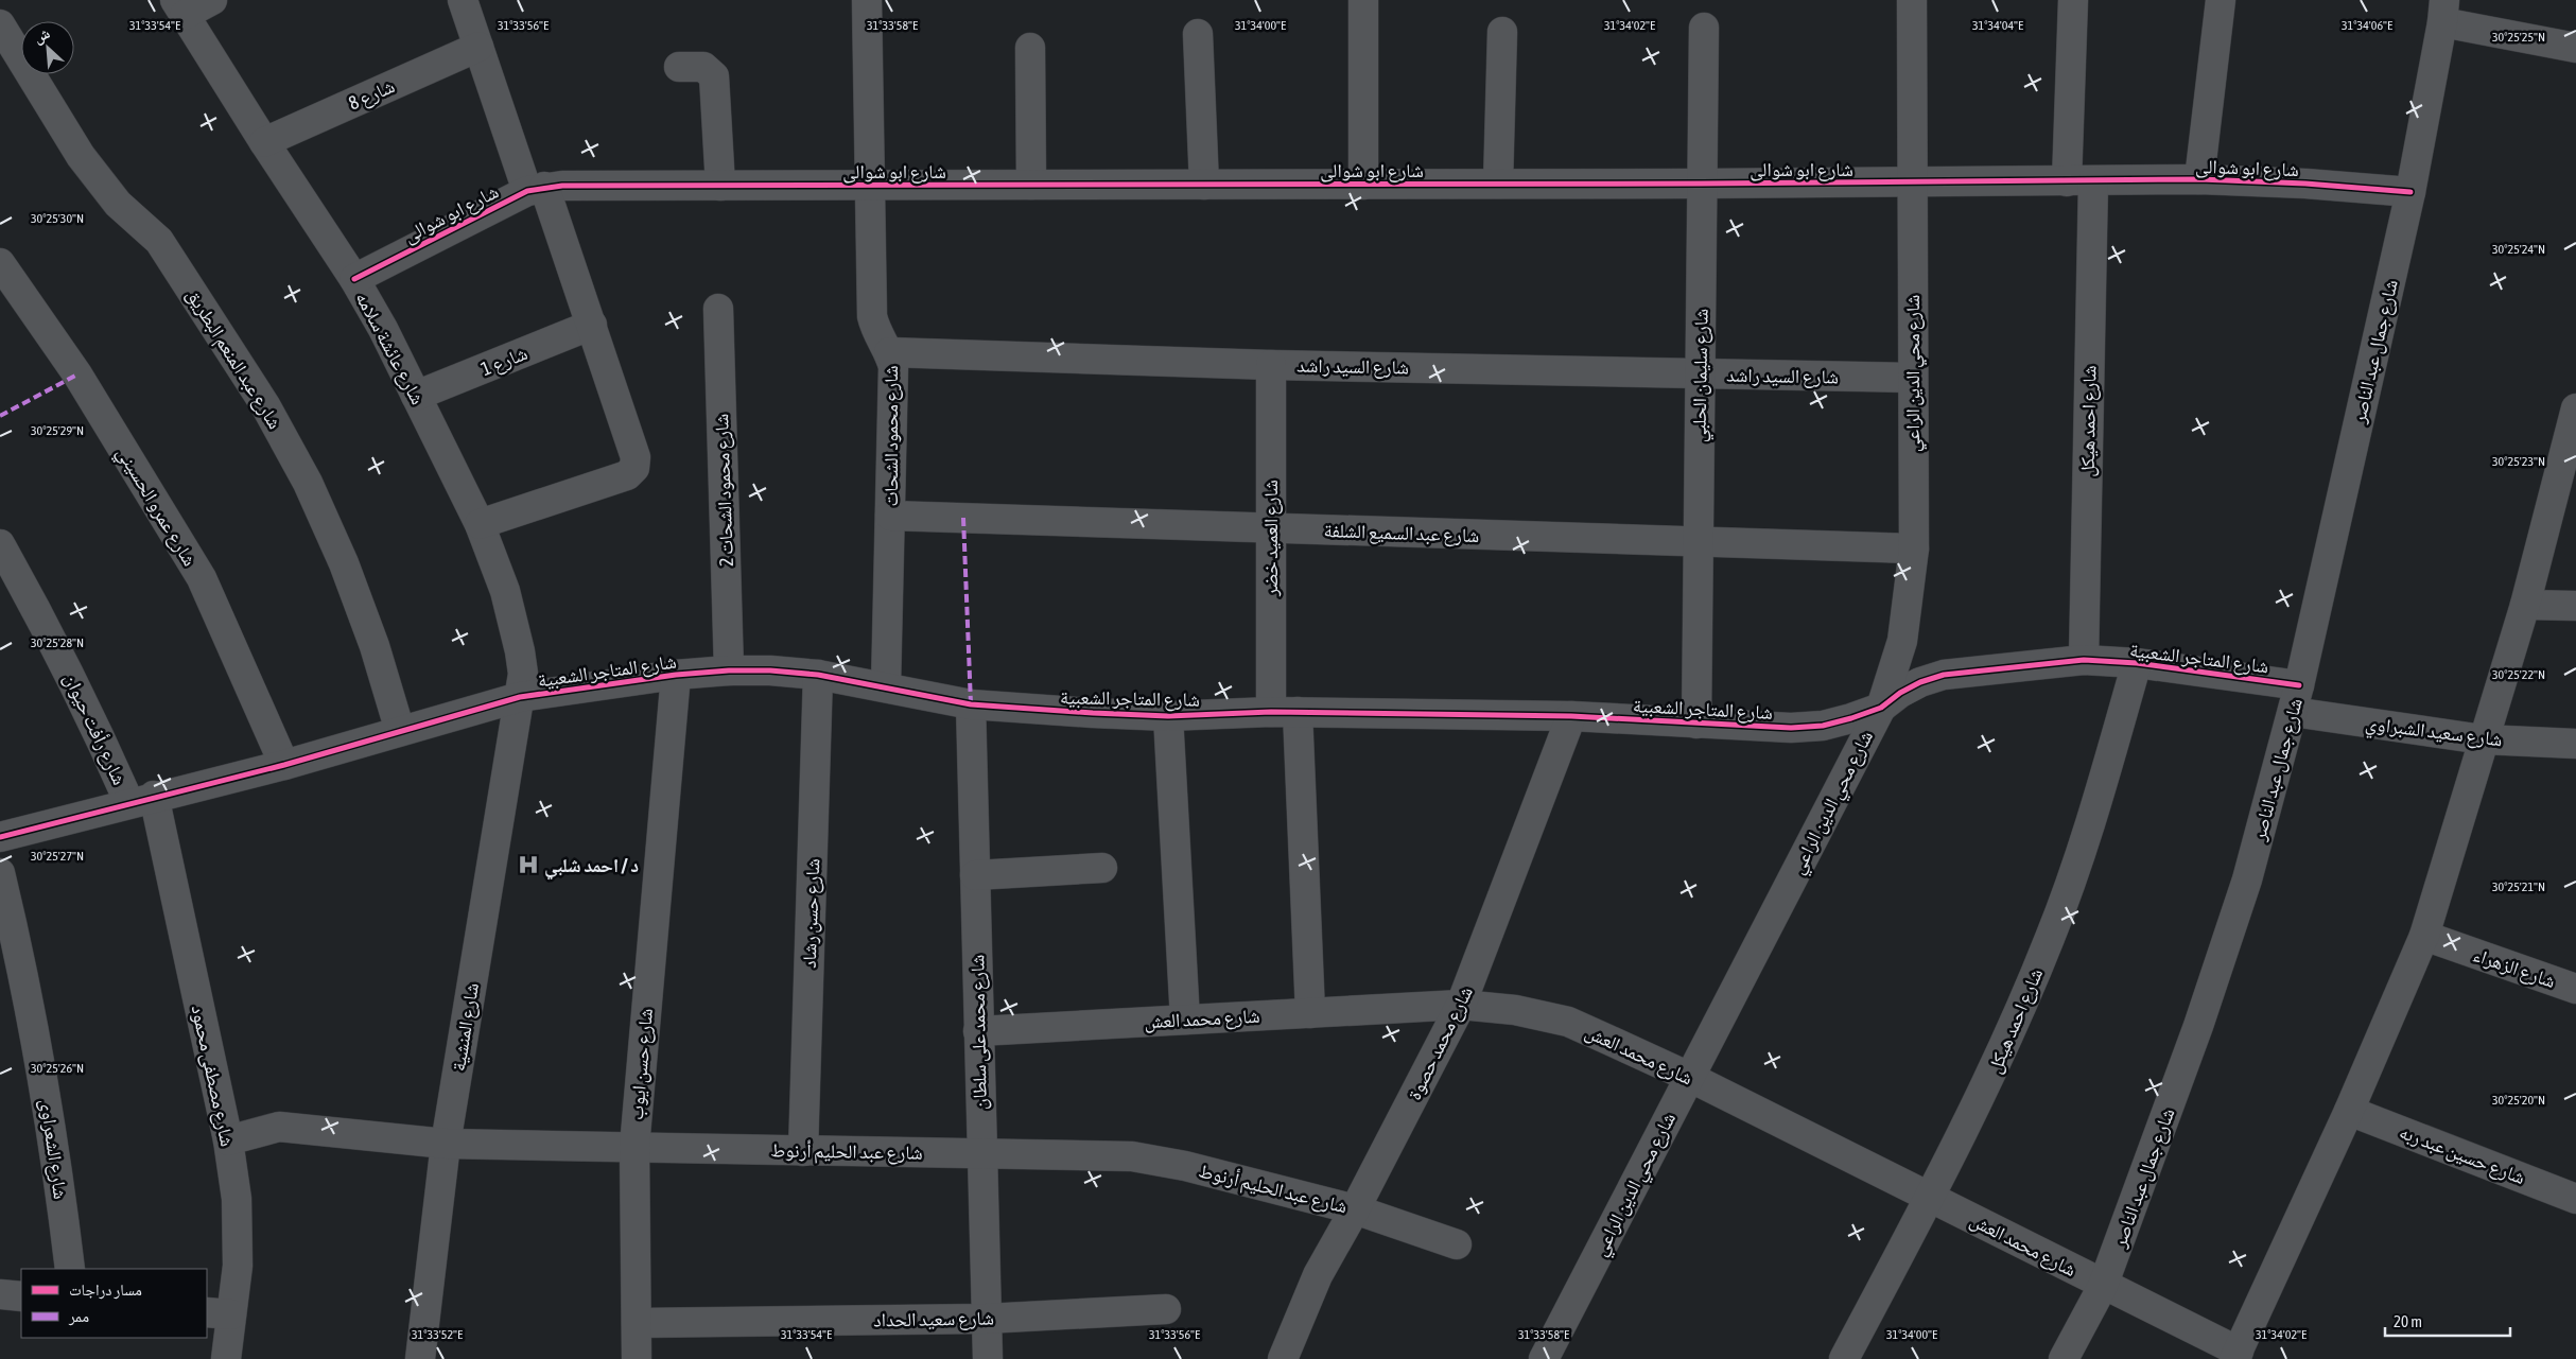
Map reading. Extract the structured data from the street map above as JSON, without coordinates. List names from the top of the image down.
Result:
{
  "streets": {
    "street": [
      "شارع 8",
      "شارع ابو شوالى",
      "شارع عائشة سلامه",
      "شارع جمال عبد الناصر",
      "شارع عبد المنعم البطريق",
      "شارع 1",
      "شارع السيد راشد",
      "شارع محي الدين الراعي",
      "شارع سليمان الحلبي",
      "شارع احمد هيكل",
      "شارع محمود الشحات",
      "شارع محمود الشحات 2",
      "شارع عمرو الحسيني",
      "شارع عبد السميع الشلفة",
      "شارع العميد خضر",
      "شارع المتاجر الشعبية",
      "شارع رأفت حيوان",
      "شارع سعيد الشبراوي",
      "شارع حسن رشاد",
      "شارع الزهراء",
      "شارع محمد العش",
      "شارع المنشية",
      "شارع محمد على سلطان",
      "شارع محمد حصوة",
      "شارع حسن ايوب",
      "شارع مصطفى محمود",
      "شارع الشعراوى",
      "شارع عبد الحليم أرنوط",
      "شارع حسين عبد ربه",
      "شارع سعيد الحداد"
    ]
  },
  "crossings": [
    ["شارع 8", "شارع عائشة سلامه"],
    ["شارع ابو شوالى", "شارع عائشة سلامه"],
    ["شارع ابو شوالى", "شارع جمال عبد الناصر"],
    ["شارع ابو شوالى", "شارع محي الدين الراعي"],
    ["شارع ابو شوالى", "شارع سليمان الحلبي"],
    ["شارع ابو شوالى", "شارع احمد هيكل"],
    ["شارع ابو شوالى", "شارع محمود الشحات"],
    ["شارع عائشة سلامه", "شارع 1"],
    ["شارع عائشة سلامه", "شارع المتاجر الشعبية"],
    ["شارع عائشة سلامه", "شارع المنشية"],
    ["شارع جمال عبد الناصر", "شارع المتاجر الشعبية"],
    ["شارع جمال عبد الناصر", "شارع سعيد الشبراوي"],
    ["شارع جمال عبد الناصر", "شارع محمد العش"],
    ["شارع عبد المنعم البطريق", "شارع المتاجر الشعبية"],
    ["شارع السيد راشد", "شارع محي الدين الراعي"],
    ["شارع السيد راشد", "شارع سليمان الحلبي"],
    ["شارع السيد راشد", "شارع محمود الشحات"],
    ["شارع السيد راشد", "شارع العميد خضر"],
    ["شارع محي الدين الراعي", "شارع عبد السميع الشلفة"],
    ["شارع محي الدين الراعي", "شارع المتاجر الشعبية"],
    ["شارع محي الدين الراعي", "شارع محمد العش"],
    ["شارع سليمان الحلبي", "شارع عبد السميع الشلفة"],
    ["شارع سليمان الحلبي", "شارع المتاجر الشعبية"],
    ["شارع احمد هيكل", "شارع المتاجر الشعبية"],
    ["شارع احمد هيكل", "شارع محمد العش"],
    ["شارع محمود الشحات", "شارع عبد السميع الشلفة"],
    ["شارع محمود الشحات", "شارع المتاجر الشعبية"],
    ["شارع محمود الشحات 2", "شارع المتاجر الشعبية"],
    ["شارع عمرو الحسيني", "شارع المتاجر الشعبية"],
    ["شارع عبد السميع الشلفة", "شارع العميد خضر"],
    ["شارع العميد خضر", "شارع المتاجر الشعبية"],
    ["شارع العميد خضر", "شارع محمد العش"],
    ["شارع المتاجر الشعبية", "شارع رأفت حيوان"],
    ["شارع المتاجر الشعبية", "شارع سعيد الشبراوي"],
    ["شارع المتاجر الشعبية", "شارع حسن رشاد"],
    ["شارع المتاجر الشعبية", "شارع المنشية"],
    ["شارع المتاجر الشعبية", "شارع محمد على سلطان"],
    ["شارع المتاجر الشعبية", "شارع محمد حصوة"],
    ["شارع المتاجر الشعبية", "شارع حسن ايوب"],
    ["شارع المتاجر الشعبية", "شارع مصطفى محمود"],
    ["شارع رأفت حيوان", "شارع مصطفى محمود"],
    ["شارع حسن رشاد", "شارع عبد الحليم أرنوط"],
    ["شارع محمد العش", "شارع محمد على سلطان"],
    ["شارع محمد العش", "شارع محمد حصوة"],
    ["شارع المنشية", "شارع عبد الحليم أرنوط"],
    ["شارع محمد على سلطان", "شارع عبد الحليم أرنوط"],
    ["شارع محمد على سلطان", "شارع سعيد الحداد"],
    ["شارع محمد حصوة", "شارع عبد الحليم أرنوط"],
    ["شارع حسن ايوب", "شارع عبد الحليم أرنوط"],
    ["شارع حسن ايوب", "شارع سعيد الحداد"],
    ["شارع مصطفى محمود", "شارع عبد الحليم أرنوط"]
  ],
  "places": {
    "hospital": ["د / احمد شلبي"]
  },
  "legend": ["مسار دراجات", "ممر"],
  "scale_bar": "20 m",
  "north": "top left",
  "coordinates": [
    "31°33'54\"E",
    "31°33'56\"E",
    "31°33'58\"E",
    "31°34'00\"E",
    "31°34'06\"E",
    "31°34'02\"E",
    "31°34'04\"E",
    "30°25'25\"N",
    "30°25'30\"N",
    "30°25'24\"N",
    "30°25'29\"N",
    "30°25'23\"N",
    "30°25'28\"N",
    "30°25'22\"N",
    "30°25'27\"N",
    "30°25'21\"N",
    "30°25'26\"N",
    "30°25'20\"N",
    "31°33'52\"E"
  ]
}
